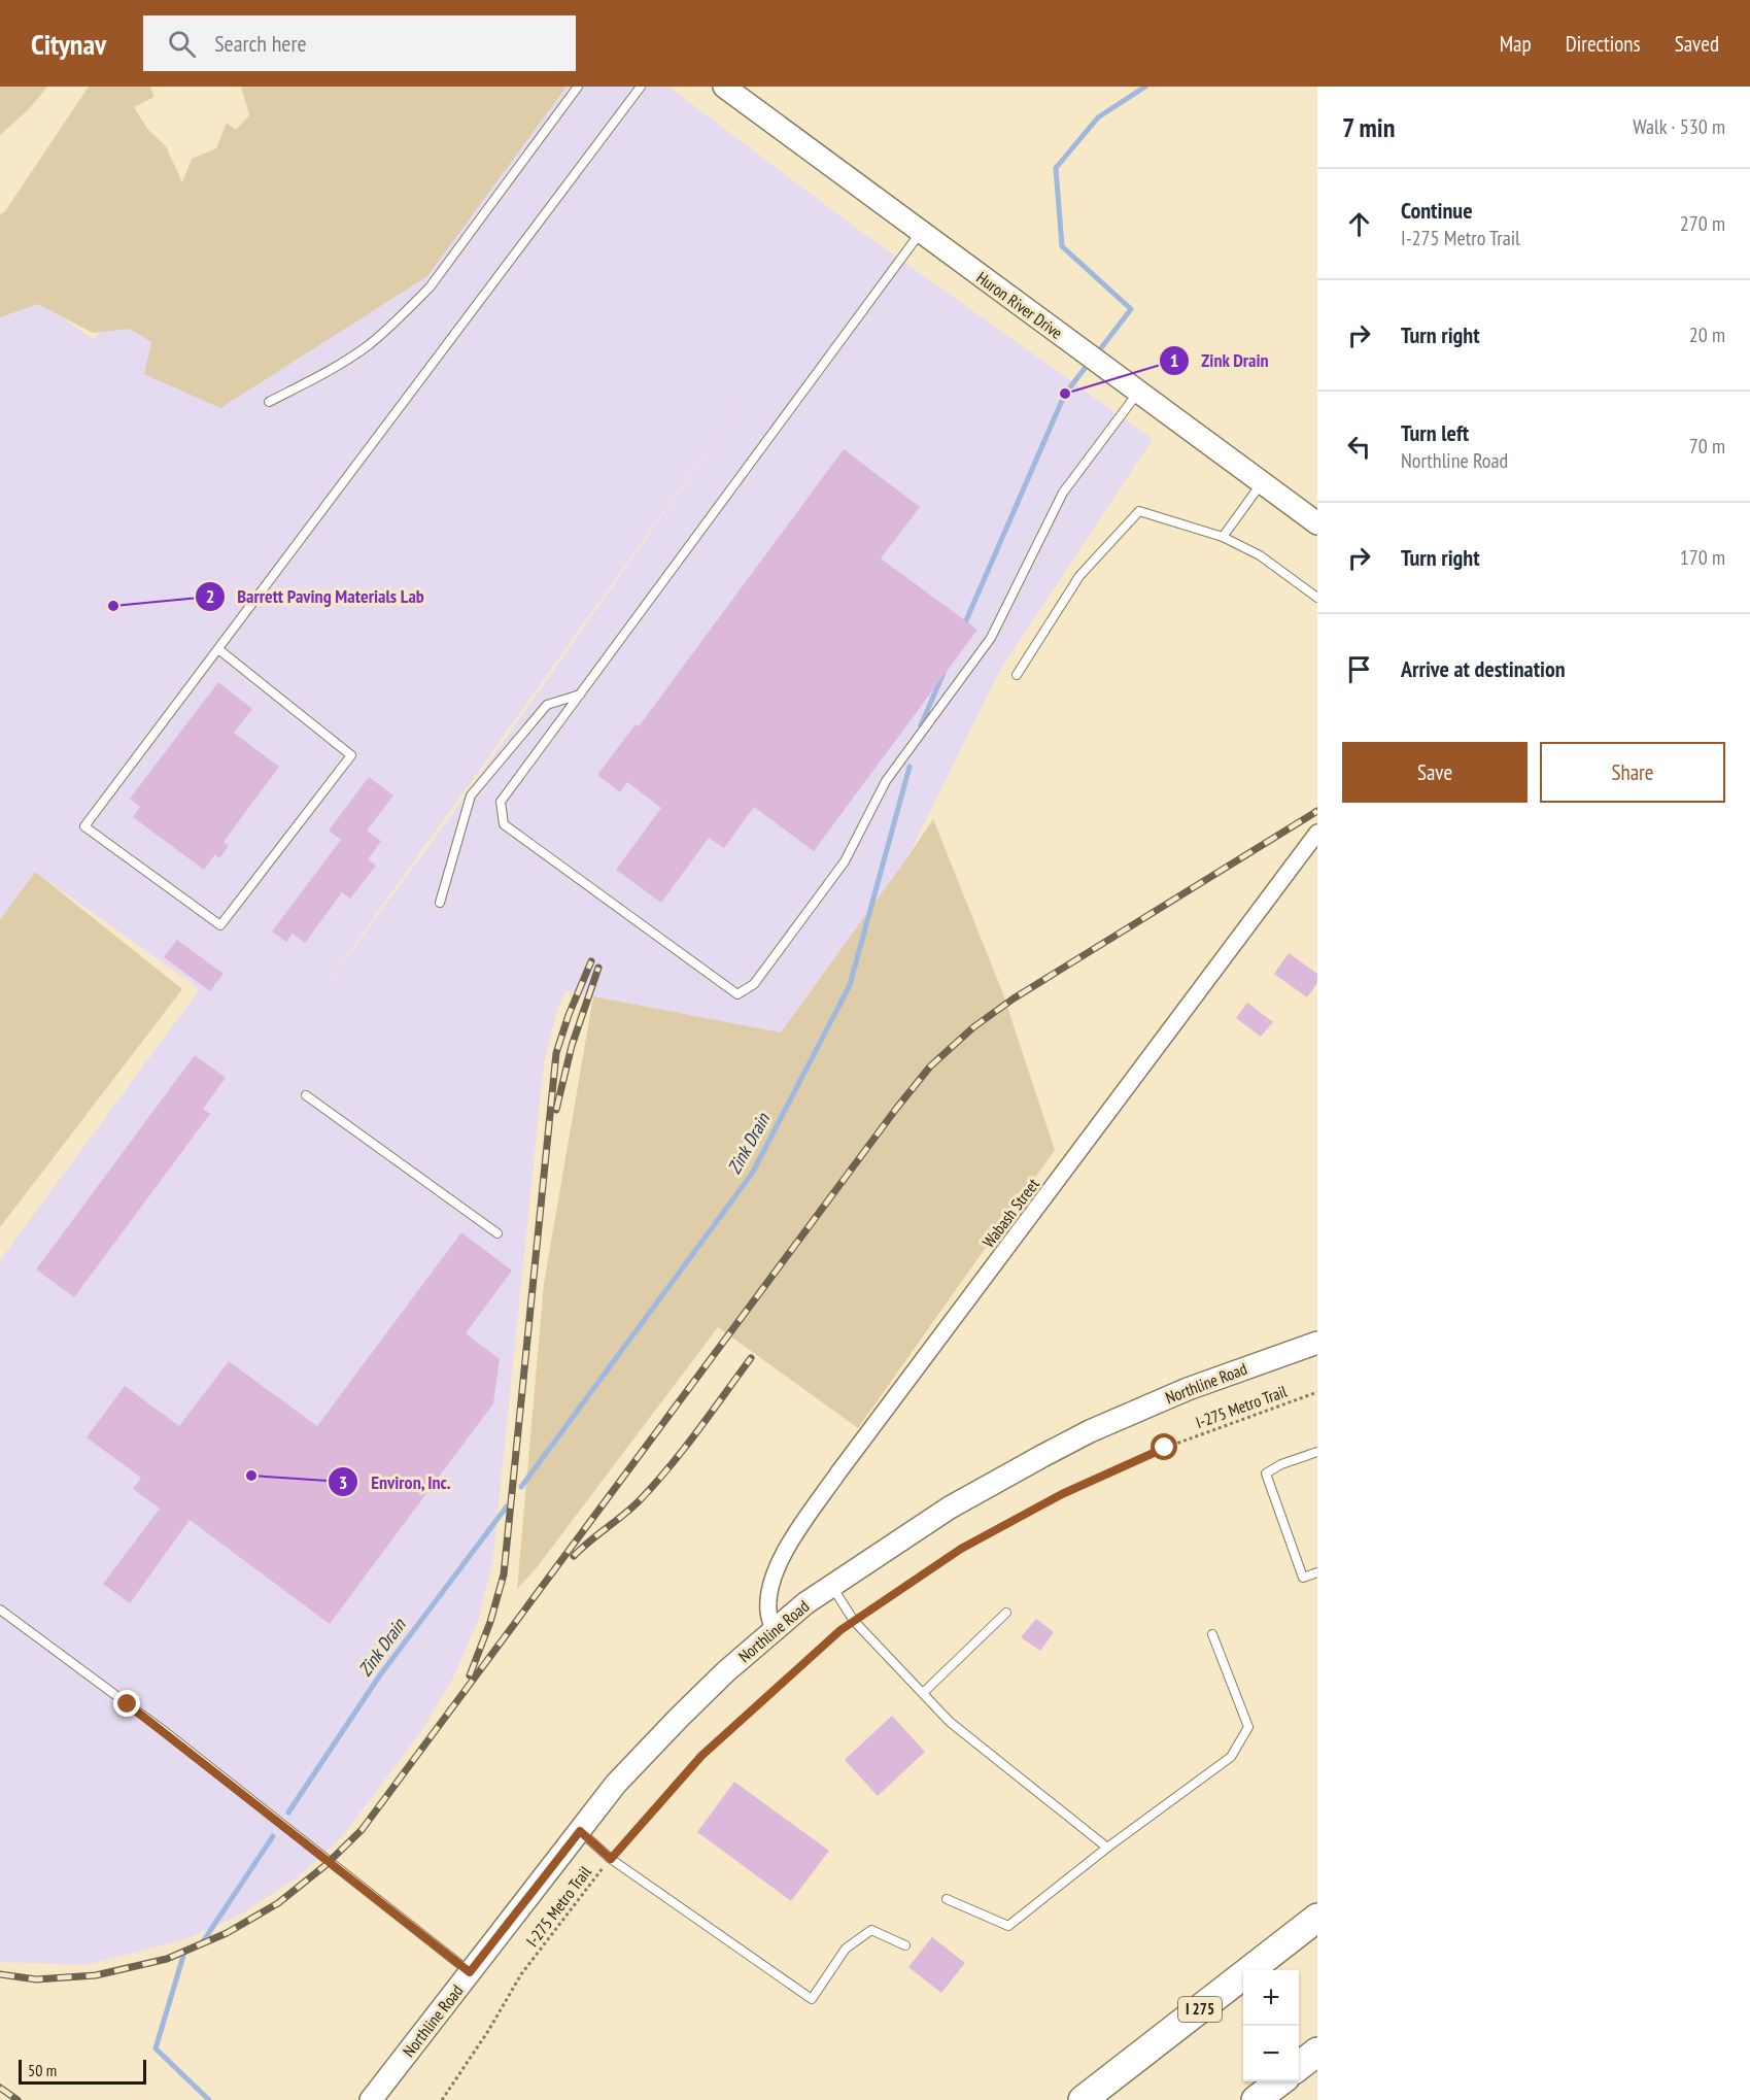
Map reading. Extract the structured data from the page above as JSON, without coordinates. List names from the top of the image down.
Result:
{
  "streets": {
    "highway": ["I 275"],
    "street": ["Huron River Drive", "Wabash Street", "Northline Road"],
    "path": ["I-275 Metro Trail"]
  },
  "crossings": [
    ["Wabash Street", "Northline Road"]
  ],
  "water": ["Zink Drain"],
  "places": ["Zink Drain", "Barrett Paving Materials Lab", "Environ, Inc."],
  "scale_bar": "50 m",
  "page": {
    "header": "Citynav",
    "search": "Search here",
    "nav": ["Map", "Directions", "Saved"],
    "heading": ["7 min", "Walk · 530 m"],
    "list": [
      ["Continue", "I-275 Metro Trail", "270 m"],
      ["Turn right", "20 m"],
      ["Turn left", "Northline Road", "70 m"],
      ["Turn right", "170 m"],
      "Arrive at destination"
    ],
    "buttons": ["Save", "Share"],
    "map_buttons": ["+", "−"],
    "scale": "50 m"
  }
}
